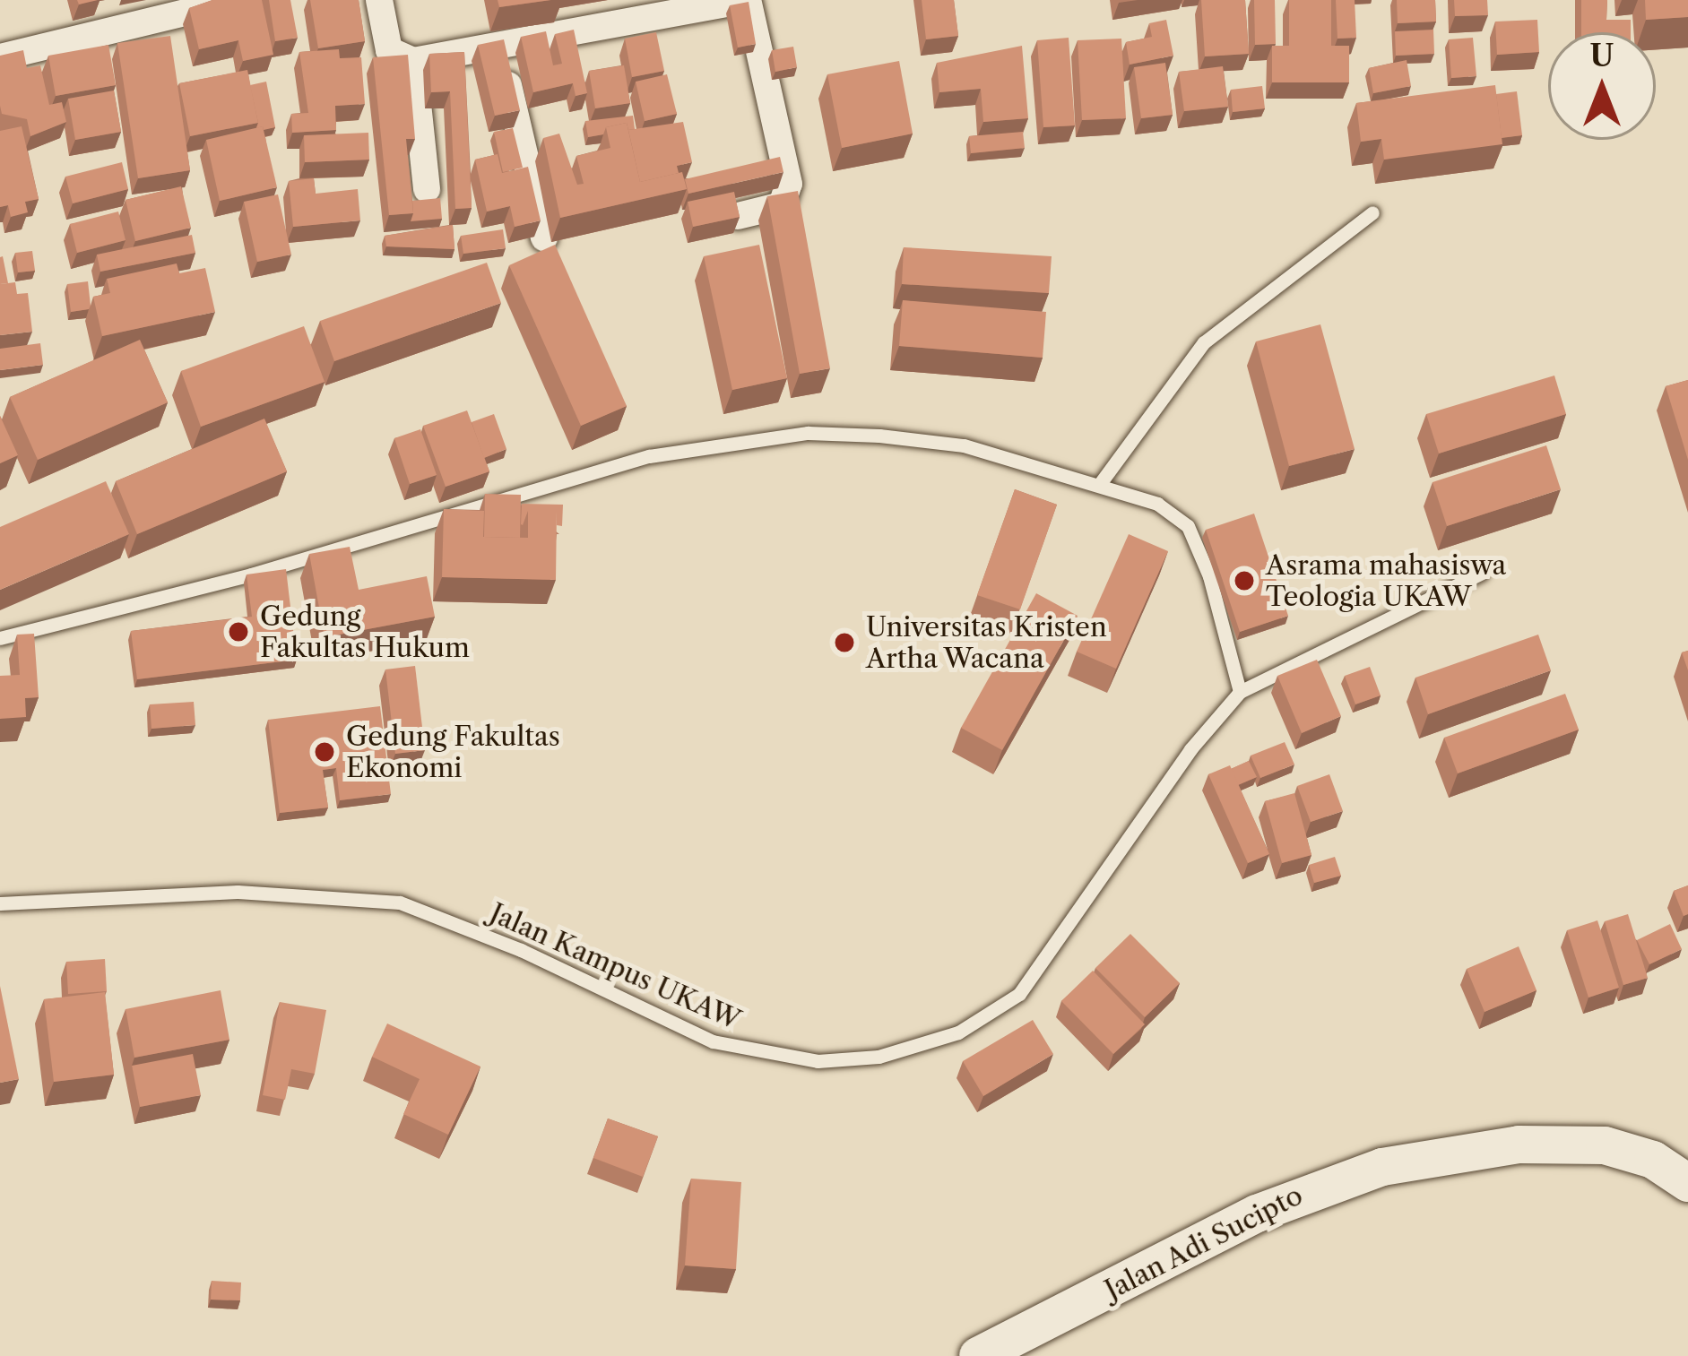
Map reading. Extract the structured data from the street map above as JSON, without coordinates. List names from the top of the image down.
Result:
{
  "streets": {
    "main road": ["Jalan Adi Sucipto"],
    "lane": ["Jalan Kampus UKAW"]
  },
  "places": [
    "Asrama mahasiswa Teologia UKAW",
    "Gedung Fakultas Hukum",
    "Universitas Kristen Artha Wacana",
    "Gedung Fakultas Ekonomi"
  ],
  "north": "top"
}
